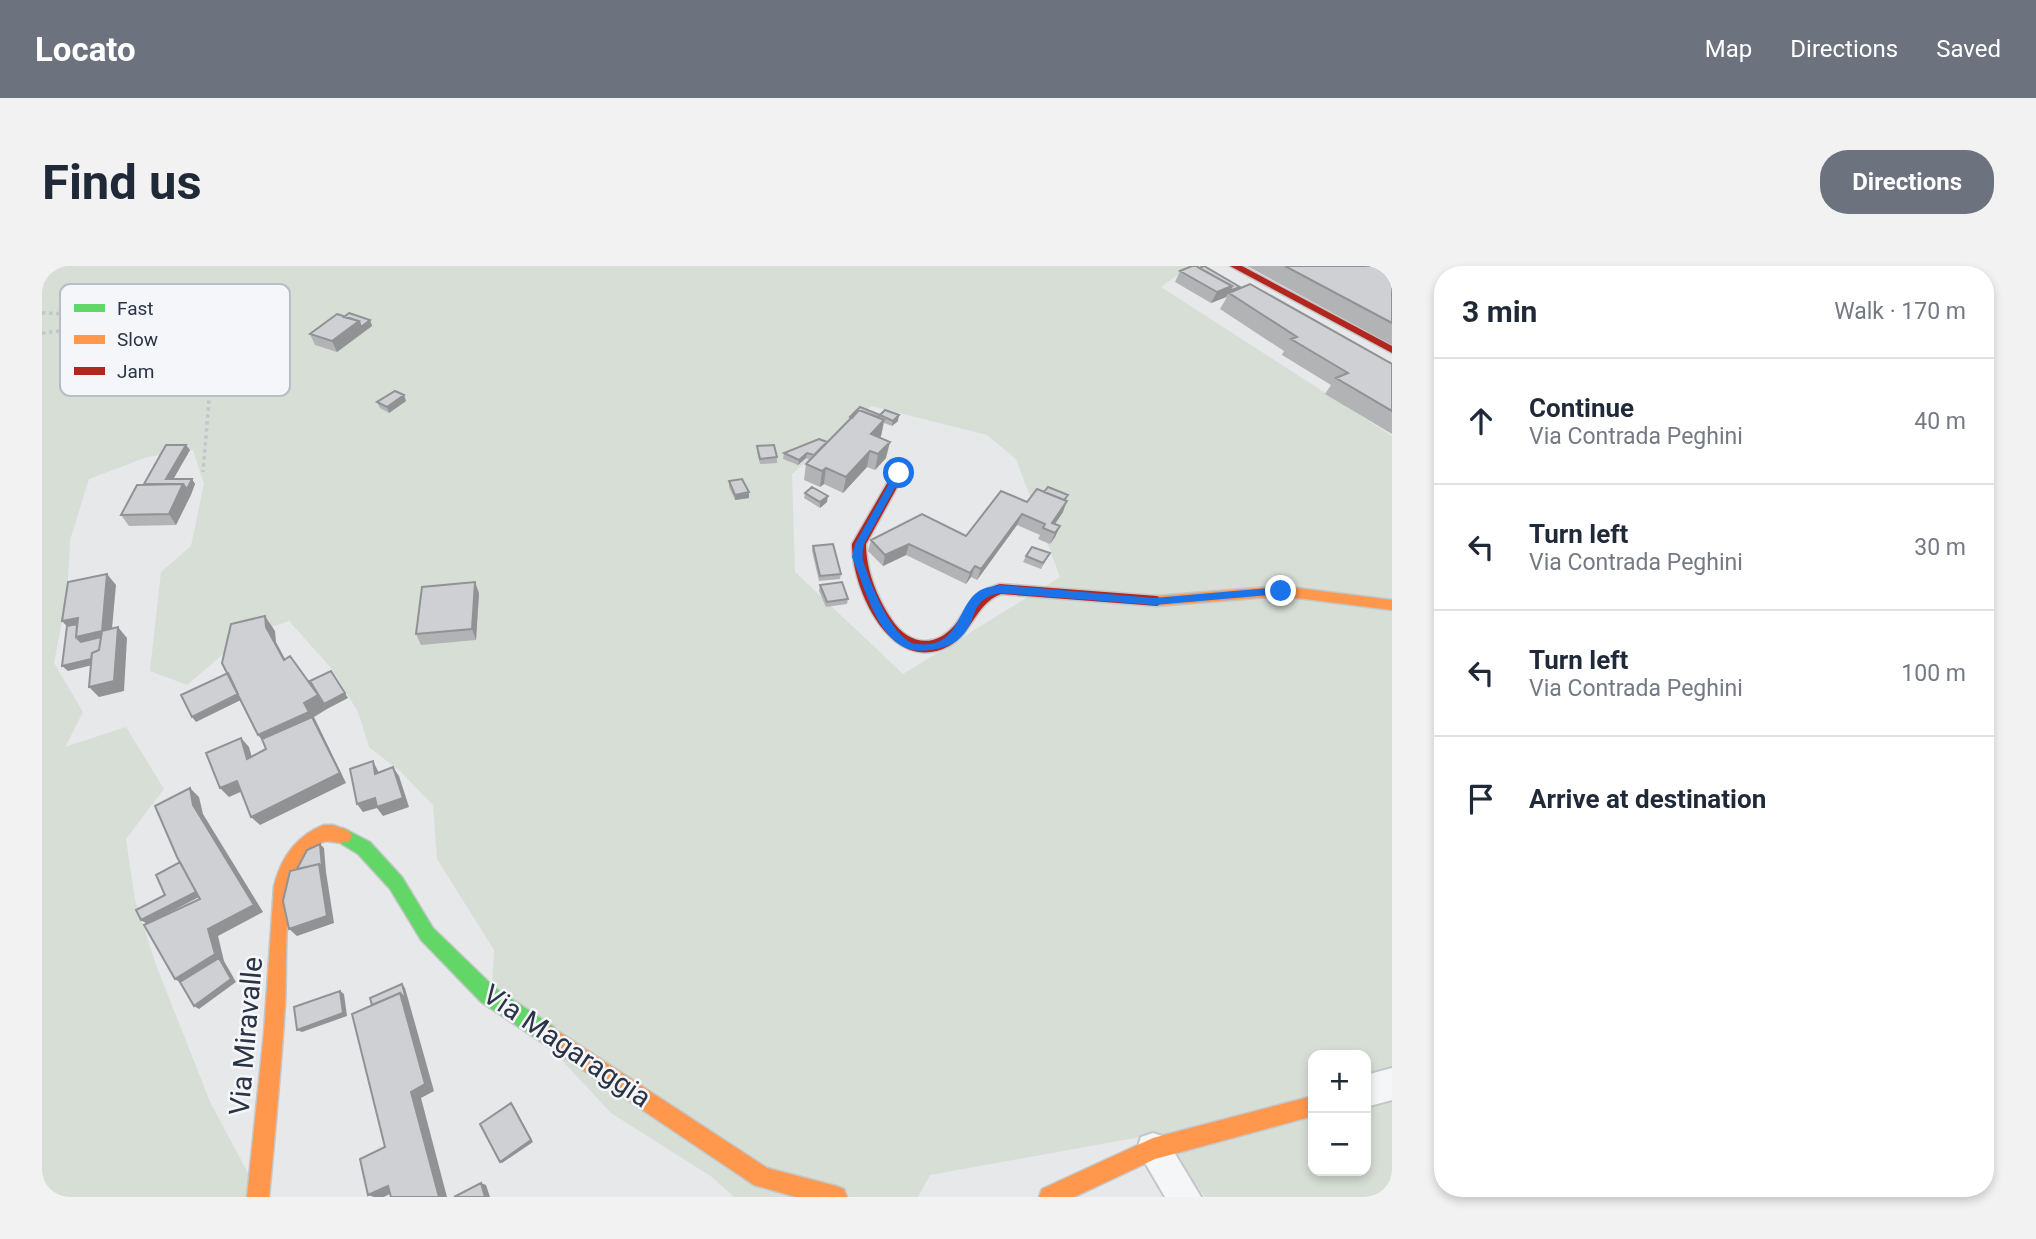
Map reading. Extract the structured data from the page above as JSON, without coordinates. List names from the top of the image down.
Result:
{
  "streets": {
    "street": ["Via Miravalle", "Via Magaraggia"]
  },
  "crossings": [
    ["Via Miravalle", "Via Magaraggia"]
  ],
  "legend": ["Fast", "Slow", "Jam"],
  "page": {
    "header": "Locato",
    "nav": ["Map", "Directions", "Saved"],
    "buttons": "Directions",
    "title": "Find us",
    "heading": ["3 min", "Walk · 170 m"],
    "list": [
      ["Continue", "Via Contrada Peghini", "40 m"],
      ["Turn left", "Via Contrada Peghini", "30 m"],
      ["Turn left", "Via Contrada Peghini", "100 m"],
      "Arrive at destination"
    ],
    "map_buttons": ["+", "−"]
  }
}
